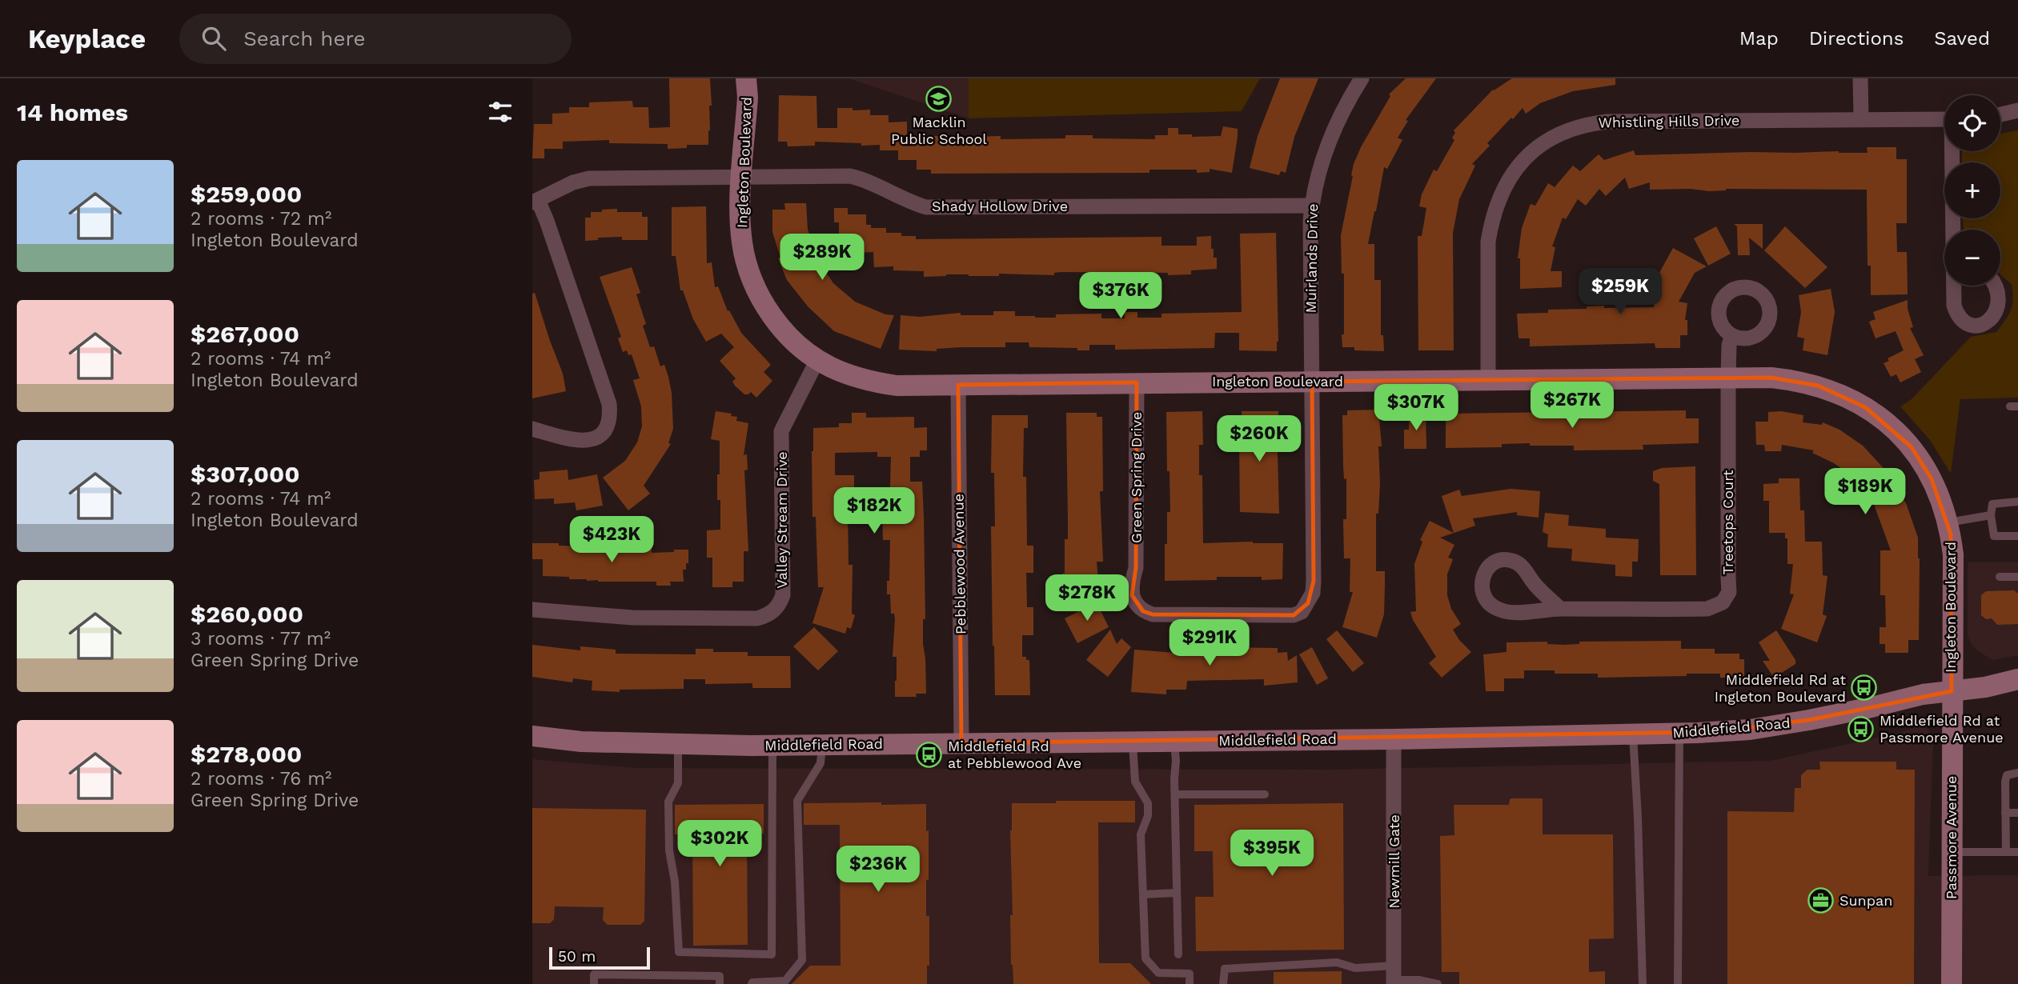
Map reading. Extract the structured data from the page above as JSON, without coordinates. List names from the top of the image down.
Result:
{
  "streets": {
    "street": [
      "Whistling Hills Drive",
      "Ingleton Boulevard",
      "Shady Hollow Drive",
      "Muirlands Drive",
      "Green Spring Drive",
      "Valley Stream Drive",
      "Treetops Court",
      "Pebblewood Avenue",
      "Middlefield Road",
      "Passmore Avenue",
      "Newmill Gate"
    ]
  },
  "crossings": [
    ["Whistling Hills Drive", "Ingleton Boulevard"],
    ["Ingleton Boulevard", "Shady Hollow Drive"],
    ["Ingleton Boulevard", "Muirlands Drive"],
    ["Ingleton Boulevard", "Green Spring Drive"],
    ["Ingleton Boulevard", "Valley Stream Drive"],
    ["Ingleton Boulevard", "Treetops Court"],
    ["Ingleton Boulevard", "Pebblewood Avenue"],
    ["Ingleton Boulevard", "Middlefield Road"],
    ["Ingleton Boulevard", "Passmore Avenue"],
    ["Shady Hollow Drive", "Muirlands Drive"],
    ["Muirlands Drive", "Green Spring Drive"],
    ["Pebblewood Avenue", "Middlefield Road"],
    ["Middlefield Road", "Passmore Avenue"],
    ["Middlefield Road", "Newmill Gate"]
  ],
  "places": {
    "school or university": ["Macklin Public School"],
    "bus stop": ["Middlefield Rd at Ingleton Boulevard", "Middlefield Rd at Passmore Avenue", "Middlefield Rd at Pebblewood Ave"],
    "office": ["Sunpan"]
  },
  "scale_bar": "50 m",
  "page": {
    "header": "Keyplace",
    "search": "Search here",
    "nav": ["Map", "Directions", "Saved"],
    "heading": "14 homes",
    "map_buttons": ["+", "−"],
    "list": [
      {
        "name": "$259,000",
        "note": "2 rooms · 72 m² · Ingleton Boulevard"
      },
      {
        "name": "$267,000",
        "note": "2 rooms · 74 m² · Ingleton Boulevard"
      },
      {
        "name": "$307,000",
        "note": "2 rooms · 74 m² · Ingleton Boulevard"
      },
      {
        "name": "$260,000",
        "note": "3 rooms · 77 m² · Green Spring Drive"
      },
      {
        "name": "$278,000",
        "note": "2 rooms · 76 m² · Green Spring Drive"
      }
    ],
    "price": [
      "$289K",
      "$259K",
      "$376K",
      "$267K",
      "$307K",
      "$260K",
      "$189K",
      "$182K",
      "$423K",
      "$278K",
      "$291K",
      "$302K",
      "$395K",
      "$236K"
    ],
    "scale": "50 m"
  }
}
